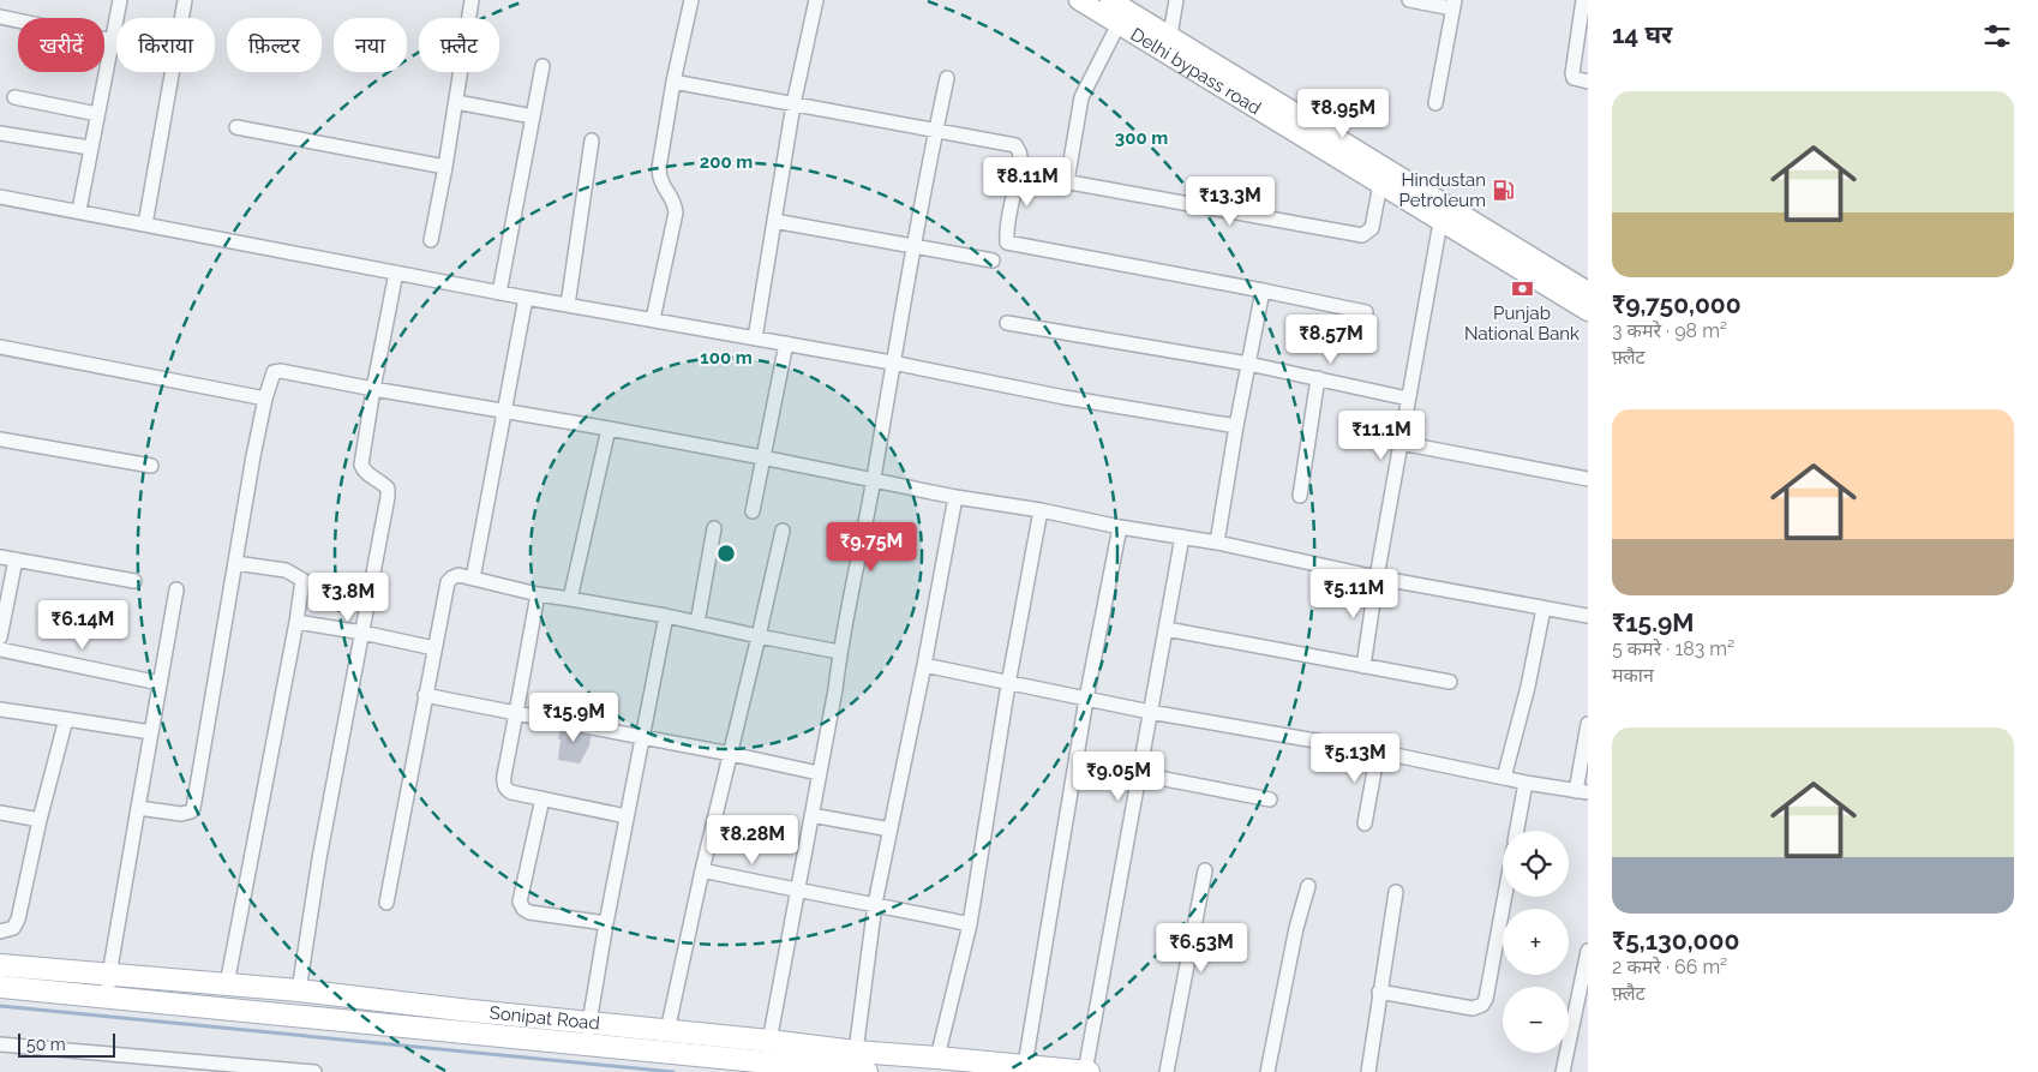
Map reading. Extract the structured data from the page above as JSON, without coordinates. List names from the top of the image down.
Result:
{
  "streets": {
    "main road": ["Delhi bypass road", "Sonipat Road"]
  },
  "places": {
    "fuel station": ["Hindustan Petroleum"],
    "bank": ["Punjab National Bank"]
  },
  "scale_bar": "50 m",
  "page": {
    "heading": "14 घर",
    "chip": [
      "खरीदें",
      "किराया",
      "फ़िल्टर",
      "नया",
      "फ़्लैट"
    ],
    "list": [
      {
        "name": "₹9,750,000",
        "note": "3 कमरे · 98 m² · फ़्लैट"
      },
      {
        "name": "₹15.9M",
        "note": "5 कमरे · 183 m² · मकान"
      },
      {
        "name": "₹5,130,000",
        "note": "2 कमरे · 66 m² · फ़्लैट"
      }
    ],
    "price": [
      "₹8.95M",
      "₹8.11M",
      "₹13.3M",
      "₹8.57M",
      "₹11.1M",
      "₹9.75M",
      "₹5.11M",
      "₹3.8M",
      "₹6.14M",
      "₹15.9M",
      "₹5.13M",
      "₹9.05M",
      "₹8.28M",
      "₹6.53M"
    ],
    "map_buttons": ["+", "−"],
    "scale": "50 m"
  },
  "rings": ["300 m", "200 m", "100 m"]
}
